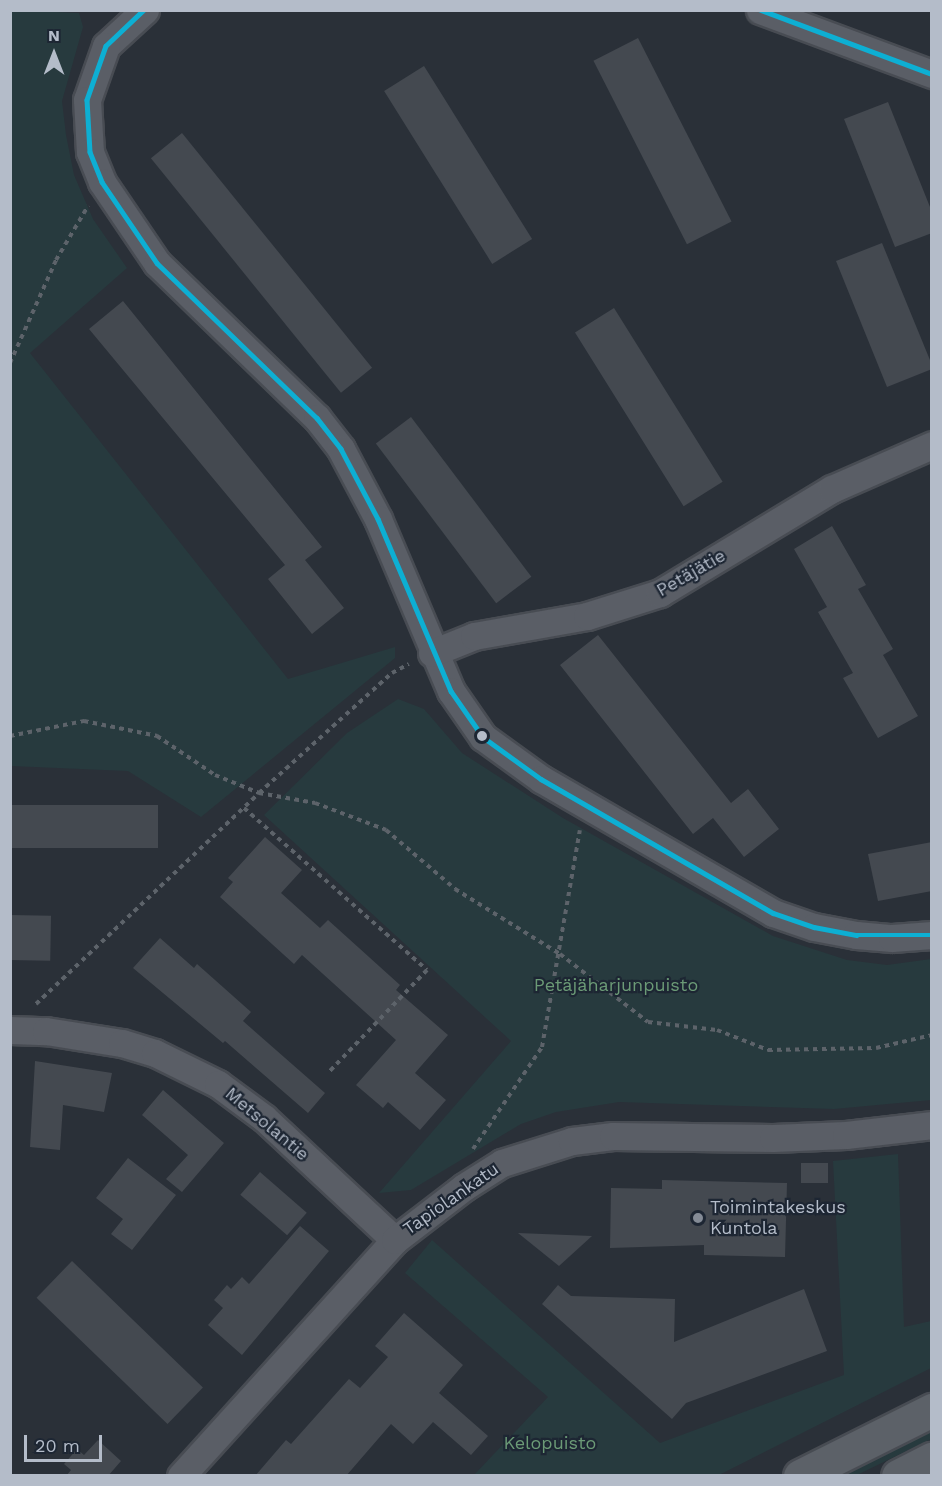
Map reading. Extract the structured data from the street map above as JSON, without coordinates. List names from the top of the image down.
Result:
{
  "streets": {
    "street": ["Petäjätie", "Metsolantie", "Tapiolankatu"]
  },
  "crossings": [
    ["Metsolantie", "Tapiolankatu"]
  ],
  "parks": ["Petäjäharjunpuisto", "Kelopuisto"],
  "places": ["Toimintakeskus Kuntola"],
  "scale_bar": "20 m",
  "north": "top"
}
